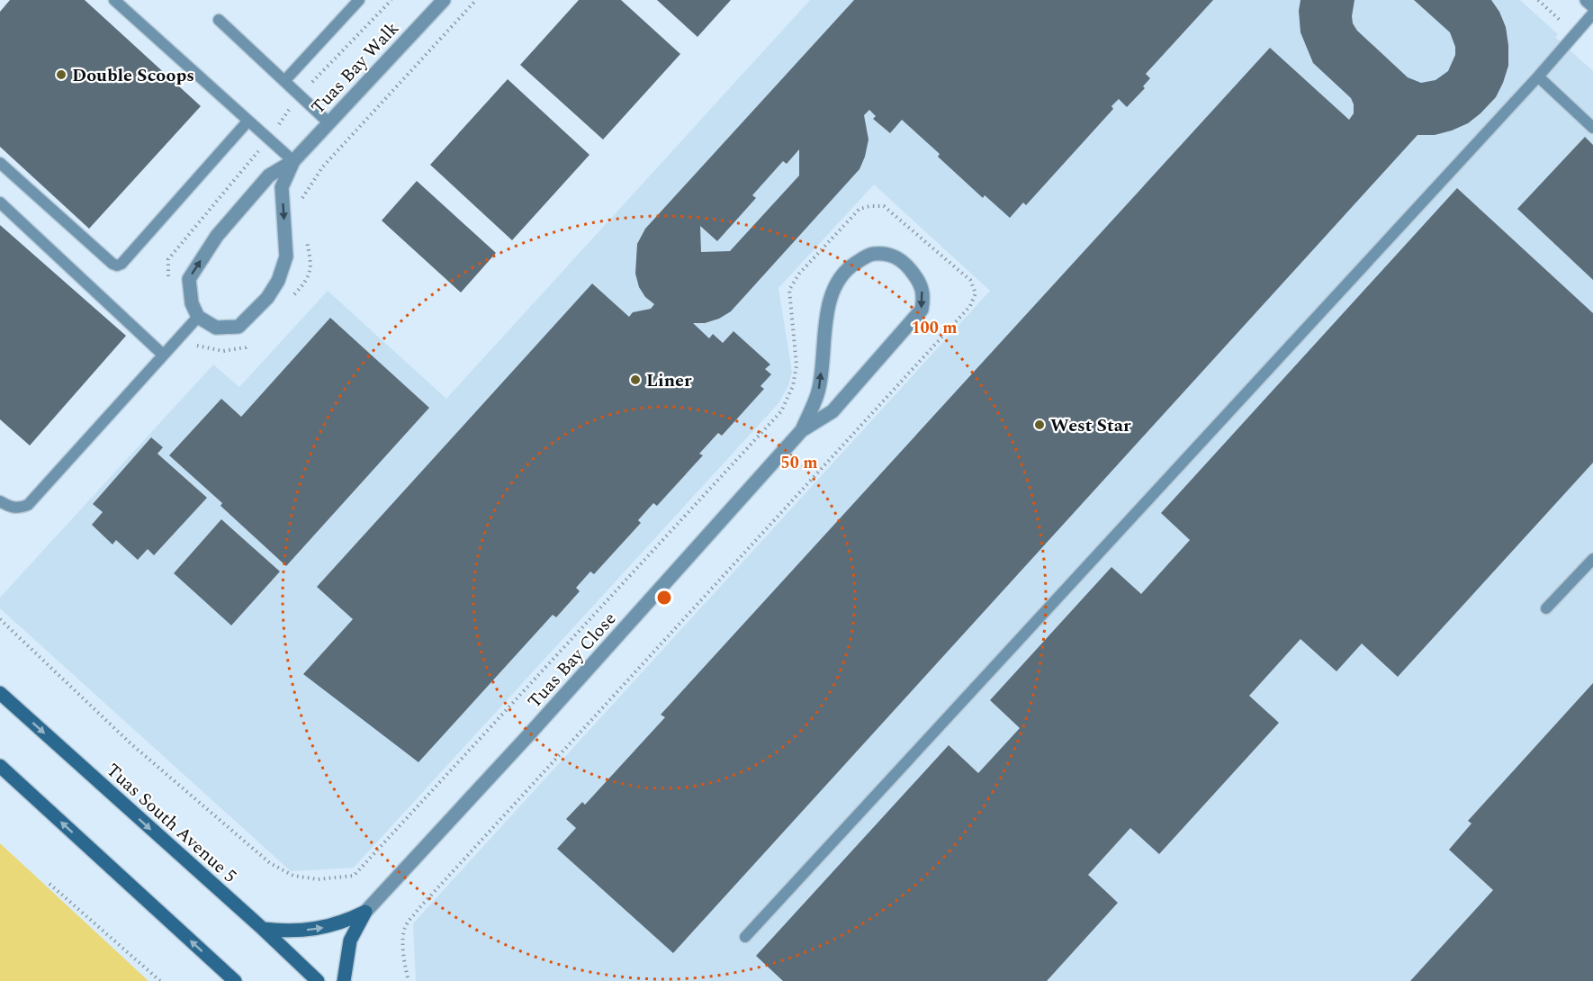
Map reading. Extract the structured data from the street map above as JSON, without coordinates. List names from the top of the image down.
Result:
{
  "streets": {
    "street": ["Tuas Bay Walk", "Tuas Bay Close", "Tuas South Avenue 5"]
  },
  "places": ["Double Scoops", "Liner", "West Star"],
  "rings": ["100 m", "50 m"]
}
